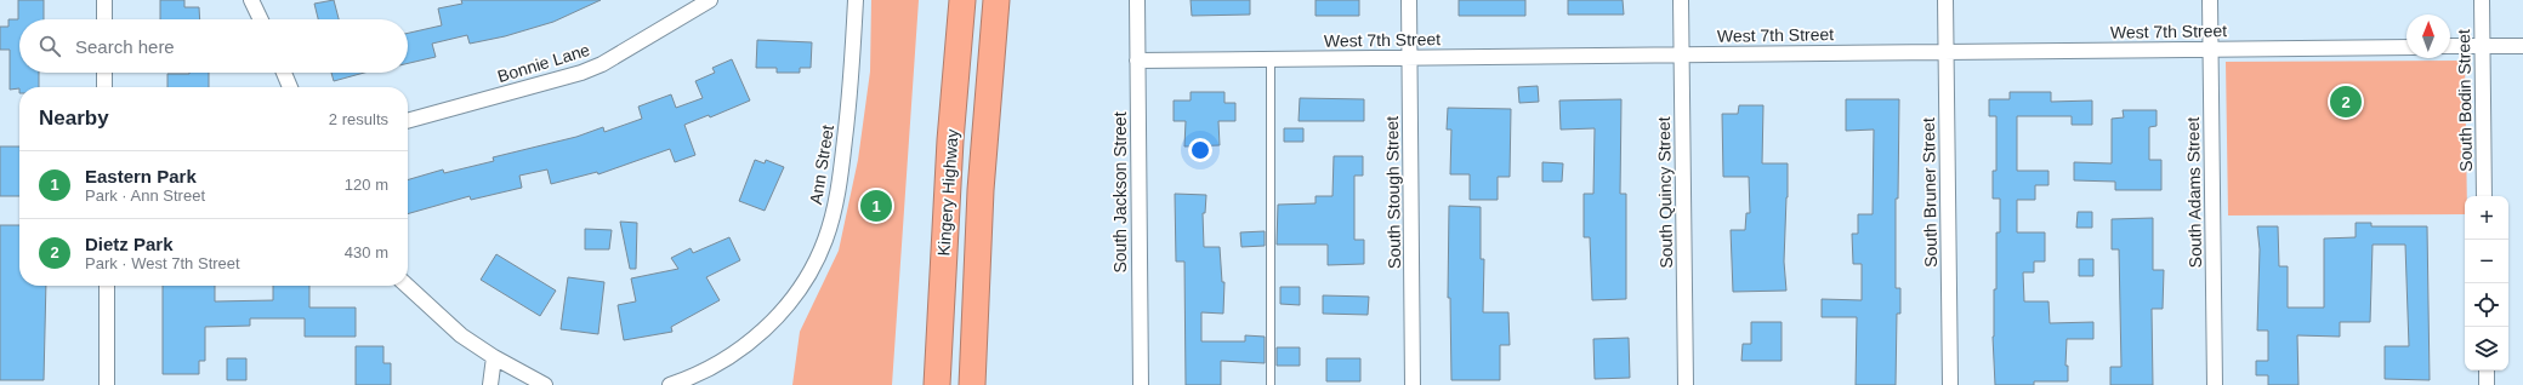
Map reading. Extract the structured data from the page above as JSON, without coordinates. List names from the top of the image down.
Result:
{
  "streets": {
    "highway": ["Kingery Highway"],
    "street": [
      "West 7th Street",
      "Bonnie Lane",
      "South Bodin Street",
      "Ann Street",
      "South Jackson Street",
      "South Stough Street",
      "South Quincy Street",
      "South Bruner Street",
      "South Adams Street"
    ]
  },
  "crossings": [
    ["West 7th Street", "South Jackson Street"],
    ["West 7th Street", "South Stough Street"],
    ["West 7th Street", "South Quincy Street"],
    ["West 7th Street", "South Bruner Street"],
    ["West 7th Street", "South Adams Street"]
  ],
  "north": "top",
  "page": {
    "search": "Search here",
    "pins": ["2", "1"],
    "heading": ["Nearby", "2 results"],
    "list": [
      {
        "mark": "1",
        "name": "Eastern Park",
        "note": "Park · Ann Street",
        "value": "120 m"
      },
      {
        "mark": "2",
        "name": "Dietz Park",
        "note": "Park · West 7th Street",
        "value": "430 m"
      }
    ],
    "map_buttons": ["+", "−"]
  }
}
